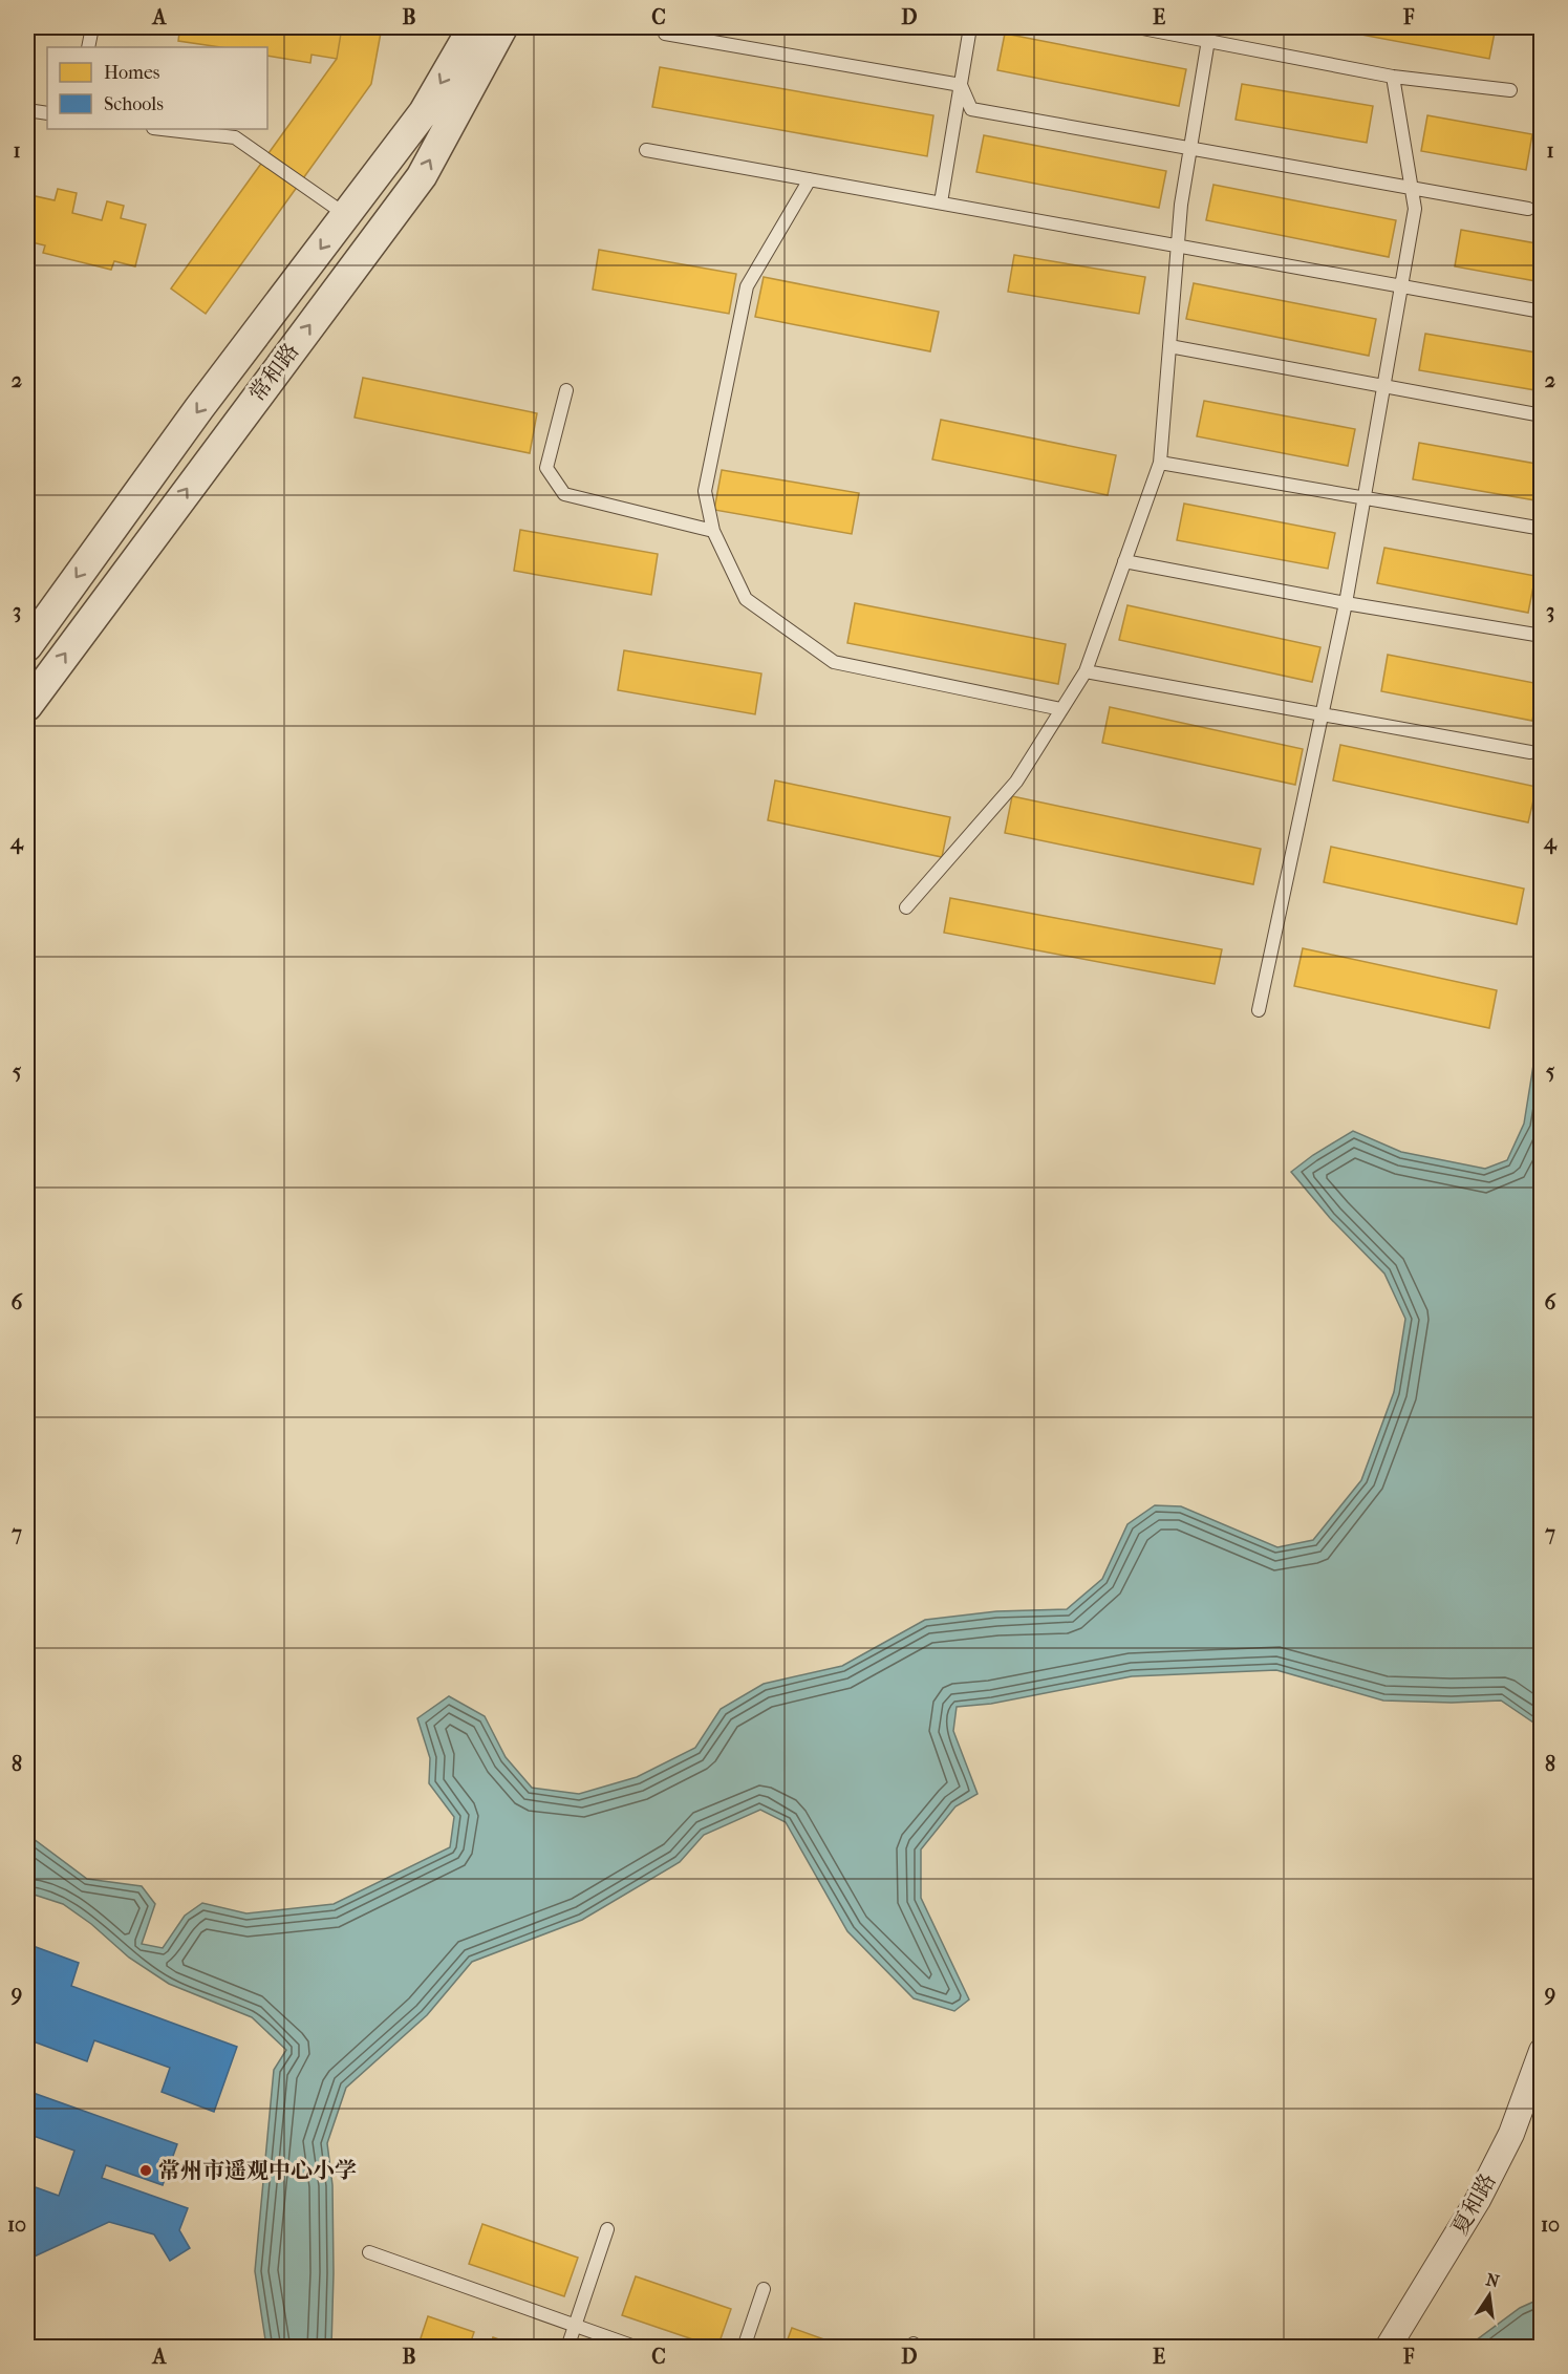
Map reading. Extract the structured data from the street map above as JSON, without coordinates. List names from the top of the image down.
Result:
{
  "streets": {
    "street": ["常和路", "夏和路"]
  },
  "places": ["常州市遥观中心小学"],
  "legend": ["Homes", "Schools"],
  "north": "top",
  "grid": {
    "columns": [
      "A",
      "B",
      "C",
      "D",
      "E",
      "F"
    ],
    "rows": [
      "1",
      "2",
      "3",
      "4",
      "5",
      "6",
      "7",
      "8",
      "9",
      "10"
    ]
  }
}
